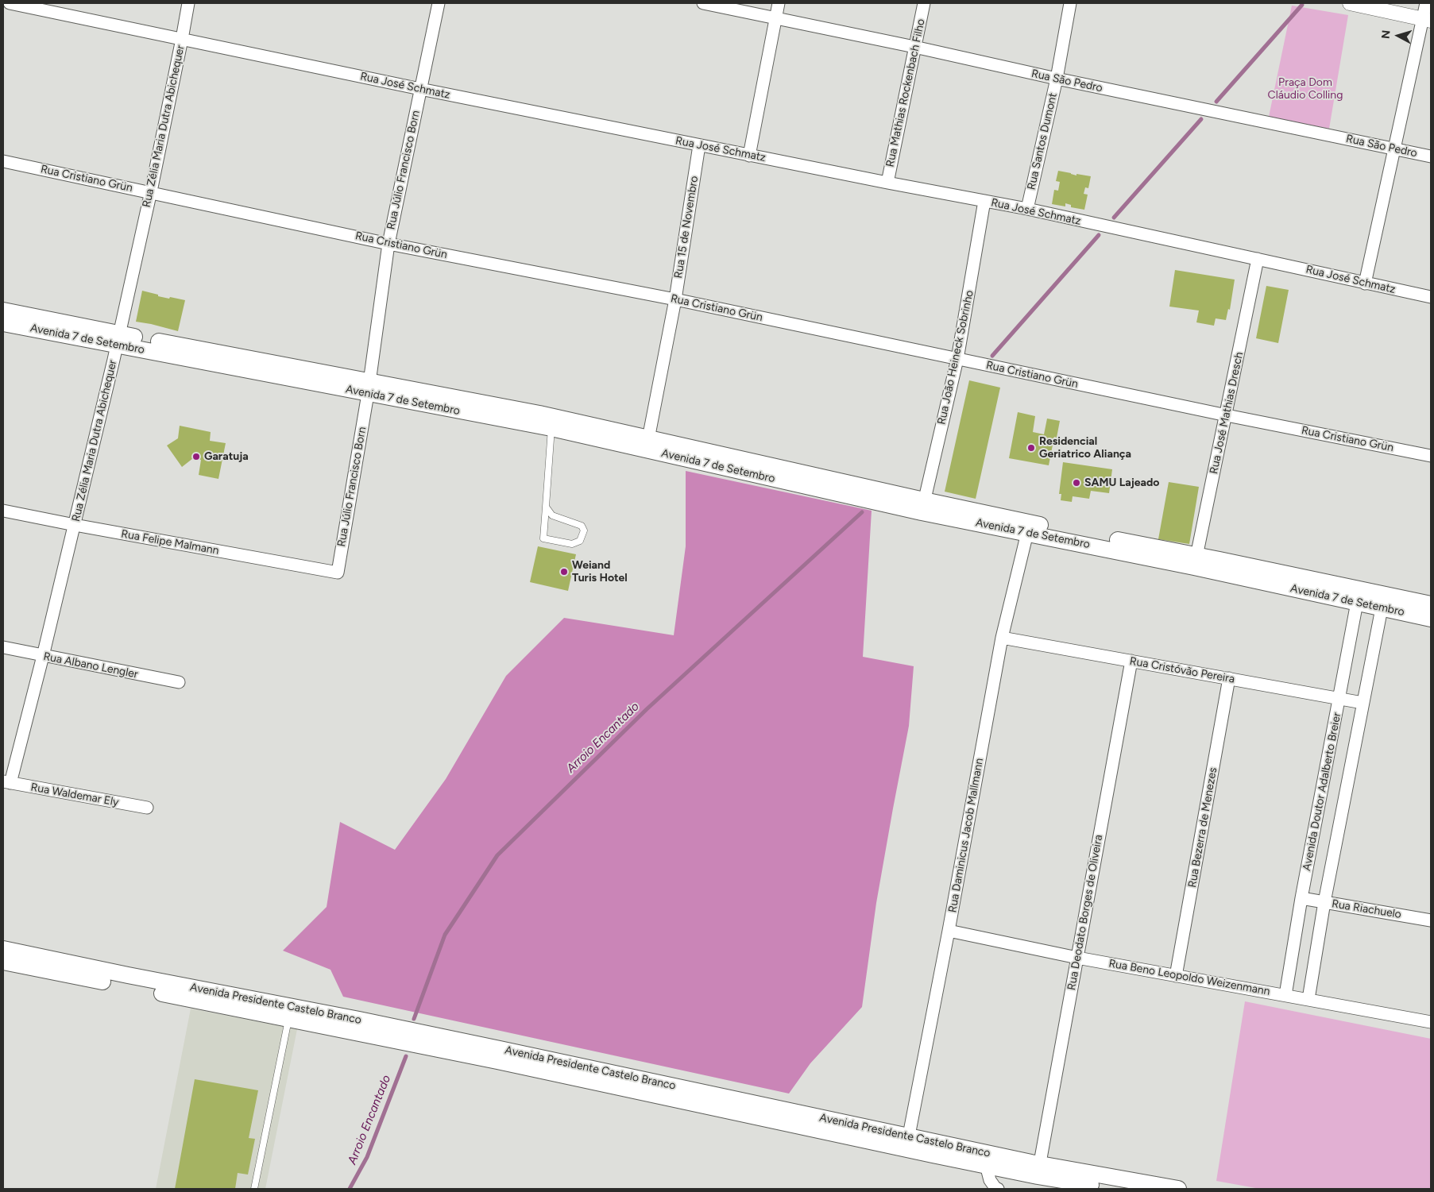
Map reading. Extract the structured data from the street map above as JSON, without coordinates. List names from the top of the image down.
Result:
{
  "streets": {
    "main road": ["Avenida 7 de Setembro", "Avenida Presidente Castelo Branco"],
    "street": [
      "Rua São Pedro",
      "Rua José Schmatz",
      "Rua Mathias Rockenbach Filho",
      "Rua Zélia Maria Dutra Abichequer",
      "Rua Santos Dumont",
      "Rua Júlio Francisco Born",
      "Rua Cristiano Grün",
      "Rua 15 de Novembro",
      "Rua João Heineck Sobrinho",
      "Rua José Mathias Dresch",
      "Rua Felipe Malmann",
      "Rua Albano Lengler",
      "Rua Cristóvão Pereira",
      "Avenida Doutor Adalberto Breier",
      "Rua Waldemar Ely",
      "Rua Bezerra de Menezes",
      "Rua Daminicus Jacob Mallmann",
      "Rua Riachuelo",
      "Rua Deodato Borges de Oliveira",
      "Rua Beno Leopoldo Weizenmann"
    ]
  },
  "crossings": [
    ["Rua São Pedro", "Rua Mathias Rockenbach Filho"],
    ["Rua São Pedro", "Rua Santos Dumont"],
    ["Rua José Schmatz", "Rua Mathias Rockenbach Filho"],
    ["Rua José Schmatz", "Rua Zélia Maria Dutra Abichequer"],
    ["Rua José Schmatz", "Rua Santos Dumont"],
    ["Rua José Schmatz", "Rua Júlio Francisco Born"],
    ["Rua José Schmatz", "Rua 15 de Novembro"],
    ["Rua José Schmatz", "Rua João Heineck Sobrinho"],
    ["Rua José Schmatz", "Rua José Mathias Dresch"],
    ["Rua Zélia Maria Dutra Abichequer", "Rua Cristiano Grün"],
    ["Rua Zélia Maria Dutra Abichequer", "Avenida 7 de Setembro"],
    ["Rua Zélia Maria Dutra Abichequer", "Rua Felipe Malmann"],
    ["Rua Zélia Maria Dutra Abichequer", "Rua Albano Lengler"],
    ["Rua Zélia Maria Dutra Abichequer", "Rua Waldemar Ely"],
    ["Rua Júlio Francisco Born", "Rua Cristiano Grün"],
    ["Rua Júlio Francisco Born", "Avenida 7 de Setembro"],
    ["Rua Júlio Francisco Born", "Rua Felipe Malmann"],
    ["Rua Cristiano Grün", "Rua 15 de Novembro"],
    ["Rua Cristiano Grün", "Rua João Heineck Sobrinho"],
    ["Rua Cristiano Grün", "Rua José Mathias Dresch"],
    ["Rua 15 de Novembro", "Avenida 7 de Setembro"],
    ["Avenida 7 de Setembro", "Rua João Heineck Sobrinho"],
    ["Avenida 7 de Setembro", "Rua José Mathias Dresch"],
    ["Avenida 7 de Setembro", "Avenida Doutor Adalberto Breier"],
    ["Avenida 7 de Setembro", "Rua Daminicus Jacob Mallmann"],
    ["Rua Cristóvão Pereira", "Avenida Doutor Adalberto Breier"],
    ["Rua Cristóvão Pereira", "Rua Bezerra de Menezes"],
    ["Rua Cristóvão Pereira", "Rua Daminicus Jacob Mallmann"],
    ["Rua Cristóvão Pereira", "Rua Deodato Borges de Oliveira"],
    ["Avenida Doutor Adalberto Breier", "Rua Riachuelo"],
    ["Avenida Doutor Adalberto Breier", "Rua Beno Leopoldo Weizenmann"],
    ["Rua Bezerra de Menezes", "Rua Beno Leopoldo Weizenmann"],
    ["Rua Daminicus Jacob Mallmann", "Rua Beno Leopoldo Weizenmann"],
    ["Rua Daminicus Jacob Mallmann", "Avenida Presidente Castelo Branco"],
    ["Rua Deodato Borges de Oliveira", "Rua Beno Leopoldo Weizenmann"],
    ["Rua Deodato Borges de Oliveira", "Avenida Presidente Castelo Branco"]
  ],
  "water": ["Arroio Encantado"],
  "parks": ["Praça Dom Cláudio Colling"],
  "places": [
    "Residencial Geriatrico Aliança",
    "Garatuja",
    "SAMU Lajeado",
    "Weiand Turis Hotel"
  ],
  "north": "left"
}
